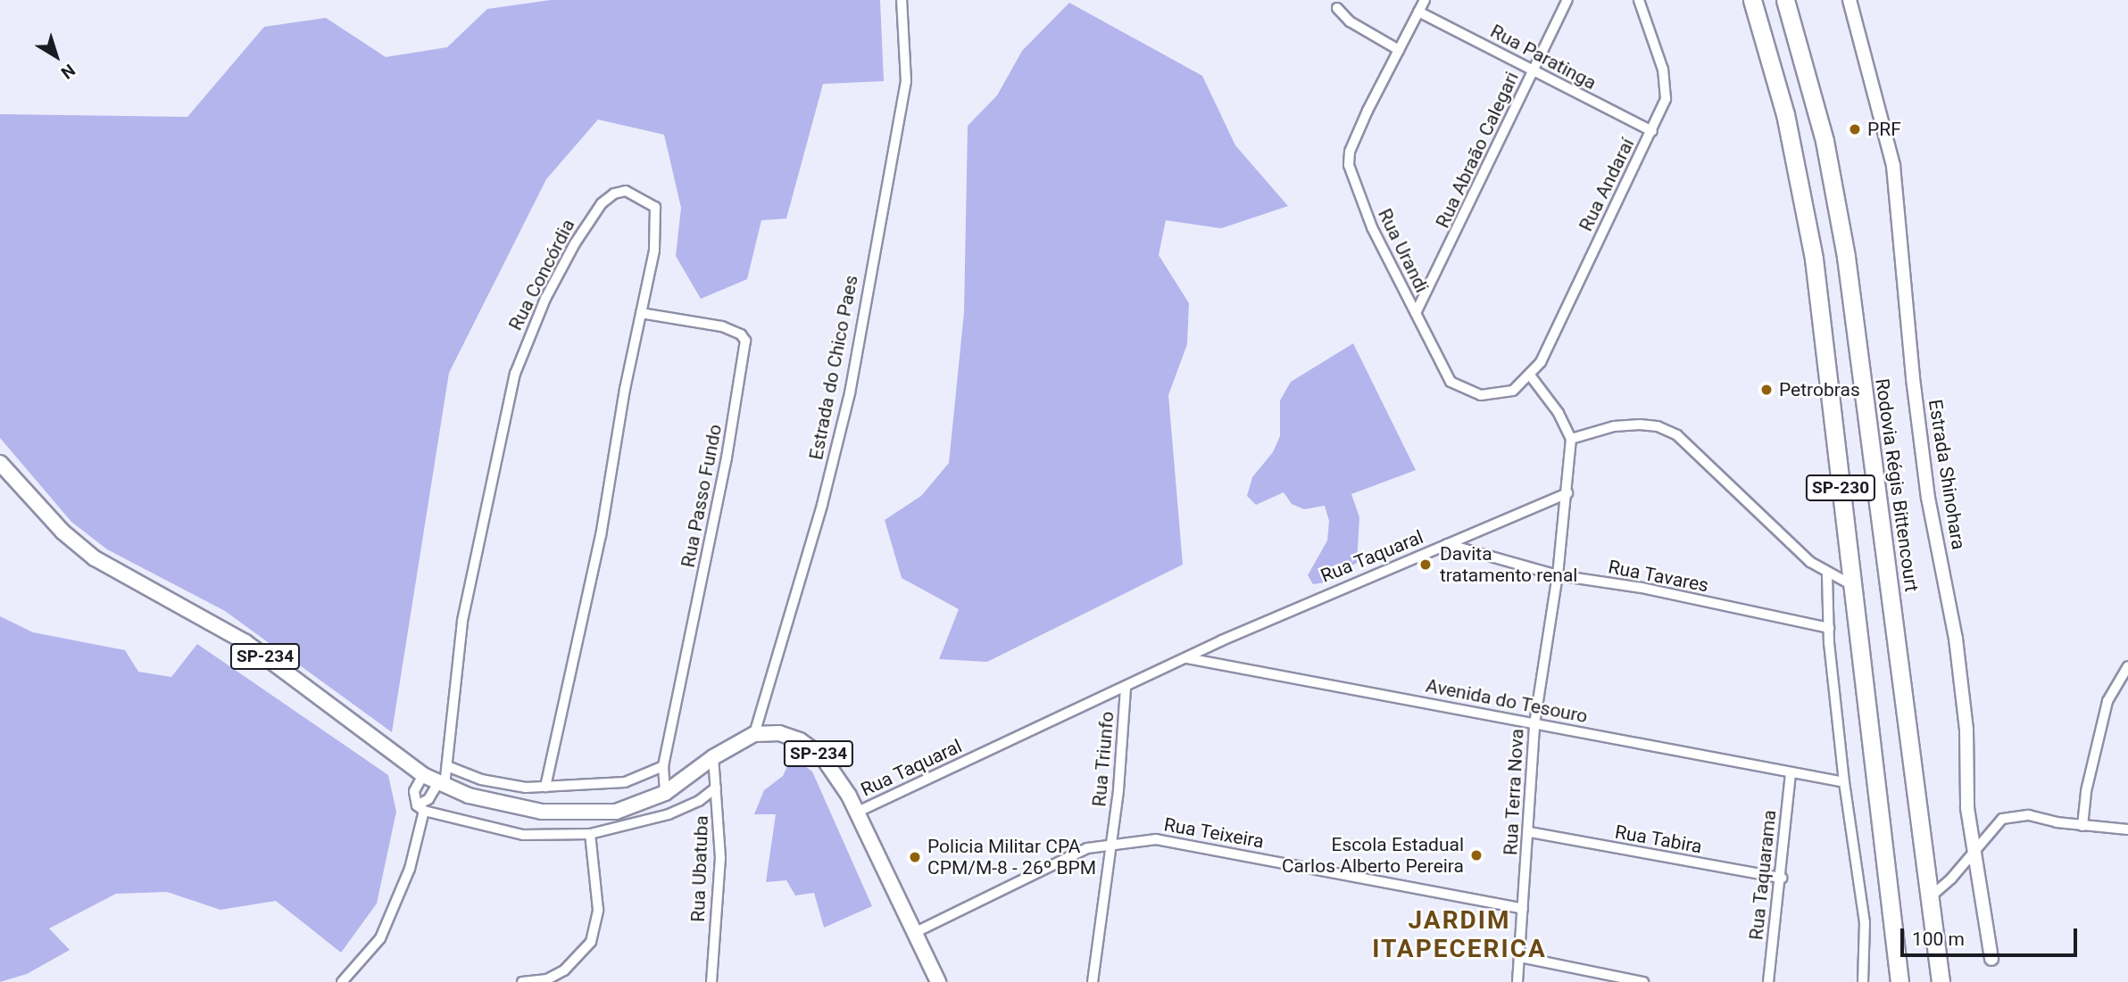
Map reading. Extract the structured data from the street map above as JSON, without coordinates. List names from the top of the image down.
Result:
{
  "streets": {
    "highway": ["Rodovia Régis Bittencourt", "SP-230"],
    "main road": ["SP-234"],
    "street": [
      "Rua Paratinga",
      "Rua Abraão Calegari",
      "Rua Andaraí",
      "Rua Urandi",
      "Rua Concórdia",
      "Estrada do Chico Paes",
      "Estrada Shinohara",
      "Rua Passo Fundo",
      "Rua Taquaral",
      "Rua Tavares",
      "Avenida do Tesouro",
      "Rua Triunfo",
      "Rua Terra Nova",
      "Rua Teixeira",
      "Rua Tabira",
      "Rua Ubatuba",
      "Rua Taquarama"
    ]
  },
  "crossings": [
    ["Rua Paratinga", "Rua Abraão Calegari"],
    ["Rua Paratinga", "Rua Andaraí"],
    ["Rua Paratinga", "Rua Urandi"],
    ["Rua Abraão Calegari", "Rua Urandi"],
    ["Rua Andaraí", "Rua Urandi"],
    ["Rua Concórdia", "Rua Passo Fundo"],
    ["Rua Concórdia", "SP-234"],
    ["Estrada do Chico Paes", "SP-234"],
    ["Rua Passo Fundo", "SP-234"],
    ["Rua Taquaral", "Rua Tavares"],
    ["Rua Taquaral", "SP-234"],
    ["Rua Taquaral", "Avenida do Tesouro"],
    ["Rua Taquaral", "Rua Triunfo"],
    ["Rua Taquaral", "Rua Terra Nova"],
    ["Rua Tavares", "Rua Terra Nova"],
    ["SP-234", "Rua Teixeira"],
    ["SP-234", "Rua Ubatuba"],
    ["Avenida do Tesouro", "Rua Terra Nova"],
    ["Avenida do Tesouro", "Rua Taquarama"],
    ["Rua Triunfo", "Rua Teixeira"],
    ["Rua Terra Nova", "Rua Teixeira"],
    ["Rua Terra Nova", "Rua Tabira"],
    ["Rua Tabira", "Rua Taquarama"]
  ],
  "districts": ["JARDIM ITAPECERICA"],
  "places": [
    "PRF",
    "Petrobras",
    "Davita tratamento renal",
    "Escola Estadual Carlos Alberto Pereira",
    "Policia Militar CPA CPM/M-8 - 26º BPM"
  ],
  "scale_bar": "100 m",
  "north": "bottom right"
}
